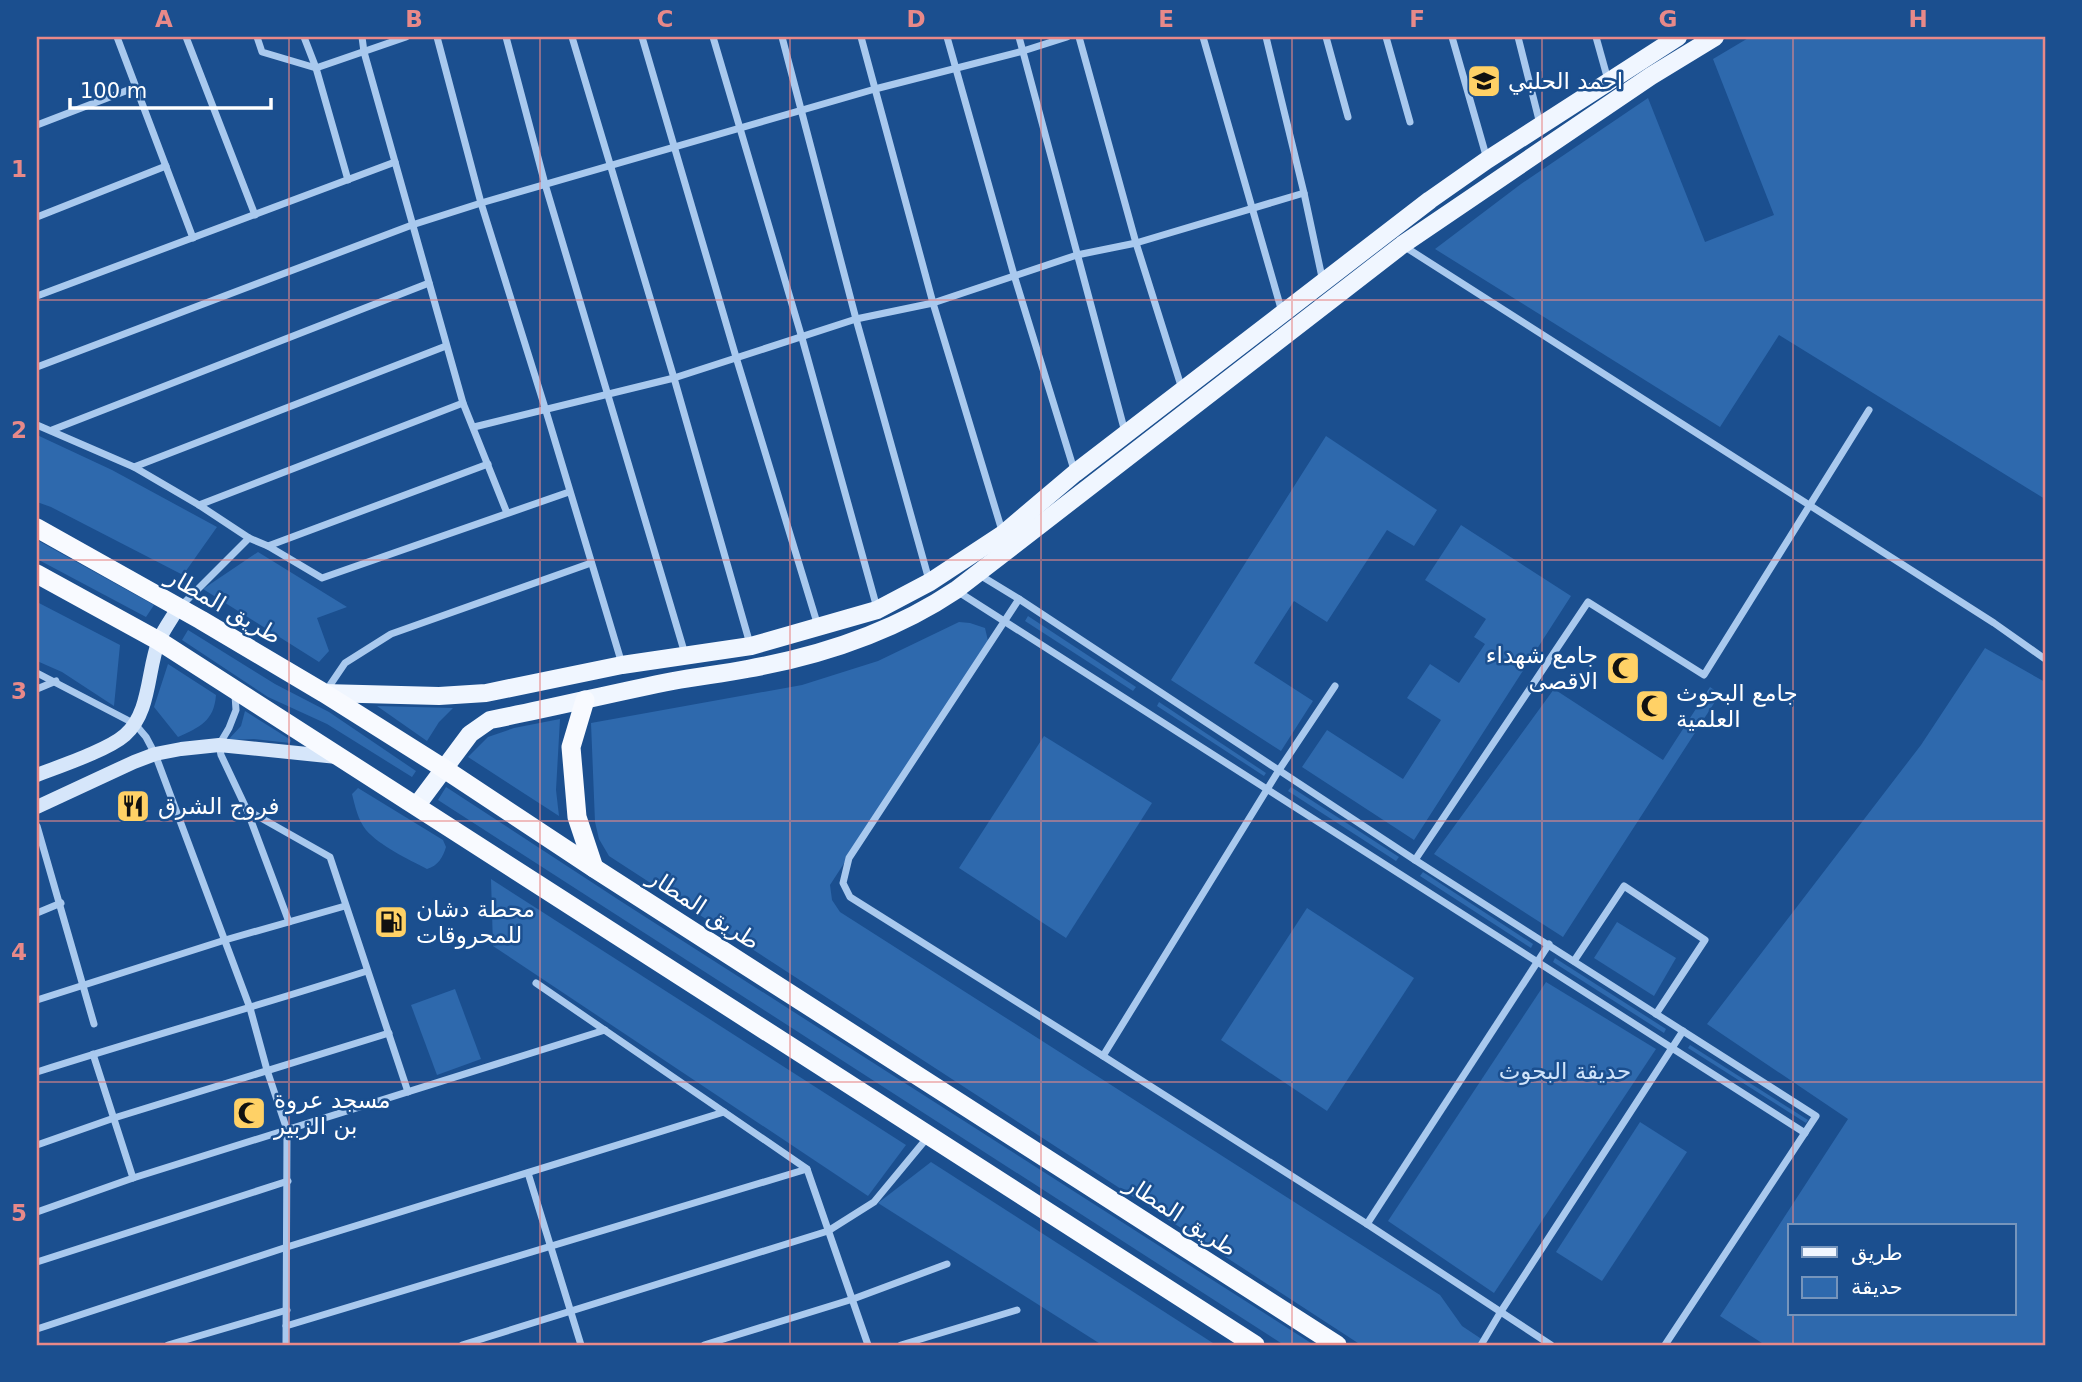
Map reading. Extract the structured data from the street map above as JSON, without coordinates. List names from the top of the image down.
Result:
{
  "streets": {
    "highway": ["طريق المطار"]
  },
  "parks": ["حديقة البحوث"],
  "places": {
    "school or university": ["احمد الحلبي"],
    "mosque": ["جامع شهداء الاقصى", "جامع البحوث العلمية", "مسجد عروة بن الزبير"],
    "restaurant": ["فروج الشرق"],
    "fuel station": ["محطة دشان للمحروقات"]
  },
  "legend": ["طريق", "حديقة"],
  "scale_bar": "100 m",
  "grid": {
    "columns": [
      "A",
      "B",
      "C",
      "D",
      "E",
      "F",
      "G",
      "H"
    ],
    "rows": [
      "1",
      "2",
      "3",
      "4",
      "5"
    ]
  }
}
